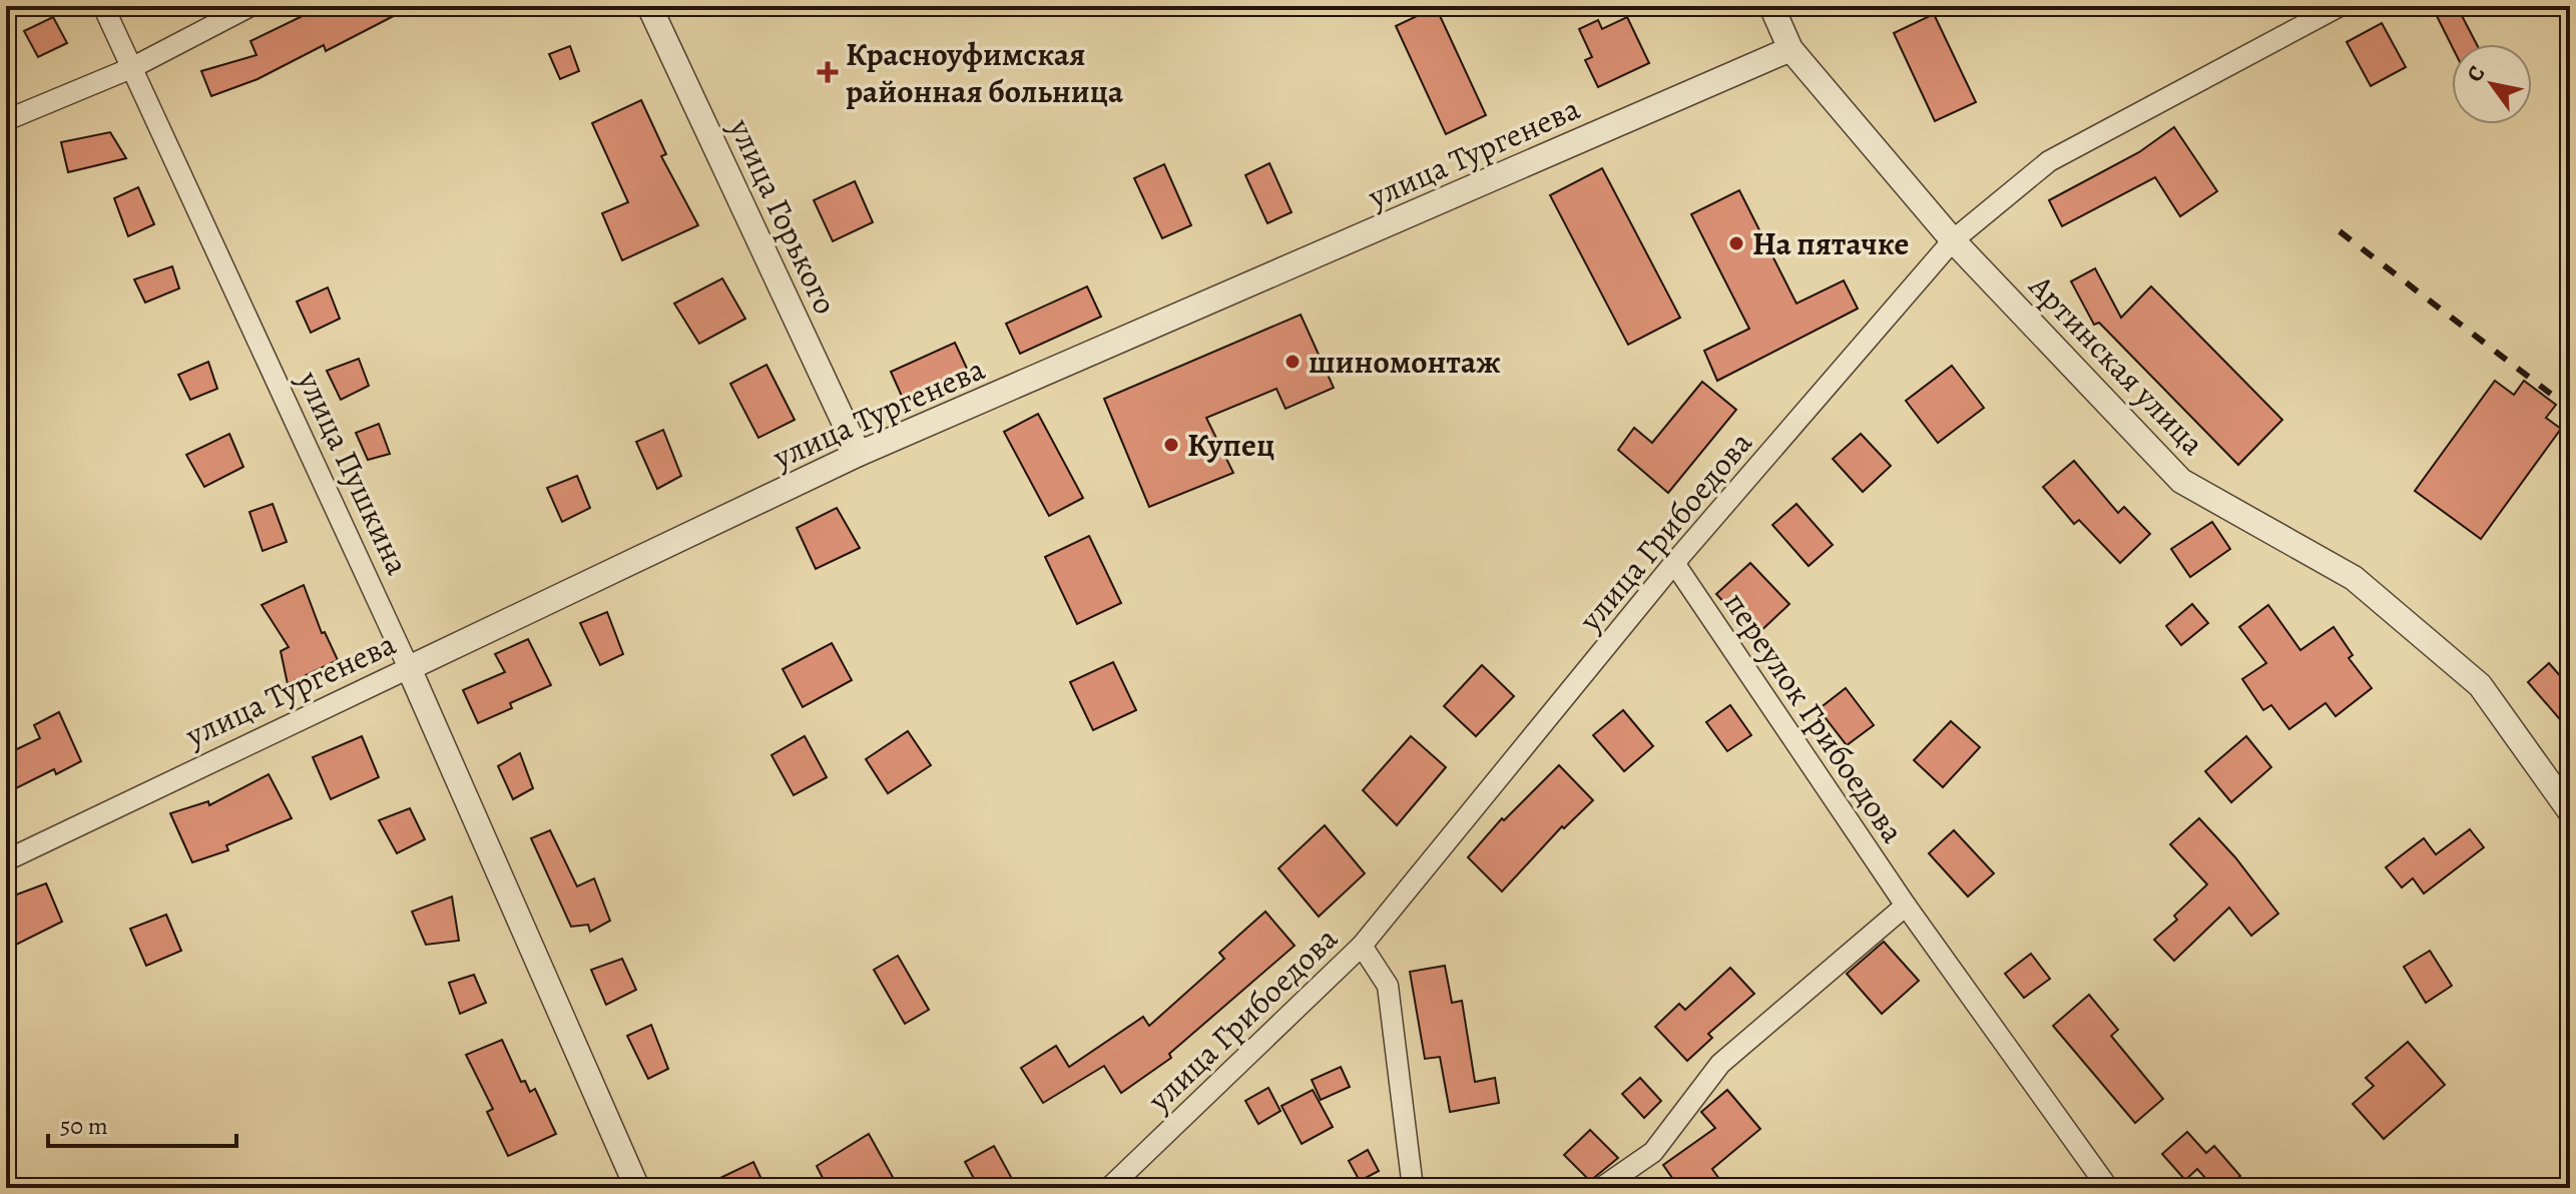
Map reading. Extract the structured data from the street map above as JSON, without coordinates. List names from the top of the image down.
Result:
{
  "streets": {
    "street": [
      "улица Тургенева",
      "улица Горького",
      "Артинская улица",
      "улица Пушкина",
      "улица Грибоедова",
      "переулок Грибоедова"
    ]
  },
  "crossings": [
    ["улица Тургенева", "улица Горького"],
    ["улица Тургенева", "Артинская улица"],
    ["улица Тургенева", "улица Пушкина"],
    ["Артинская улица", "улица Грибоедова"],
    ["улица Грибоедова", "переулок Грибоедова"]
  ],
  "places": {
    "health": ["Красноуфимская районная больница"],
    "other": ["На пятачке", "шиномонтаж", "Купец"]
  },
  "scale_bar": "50 m",
  "north": "top left"
}
